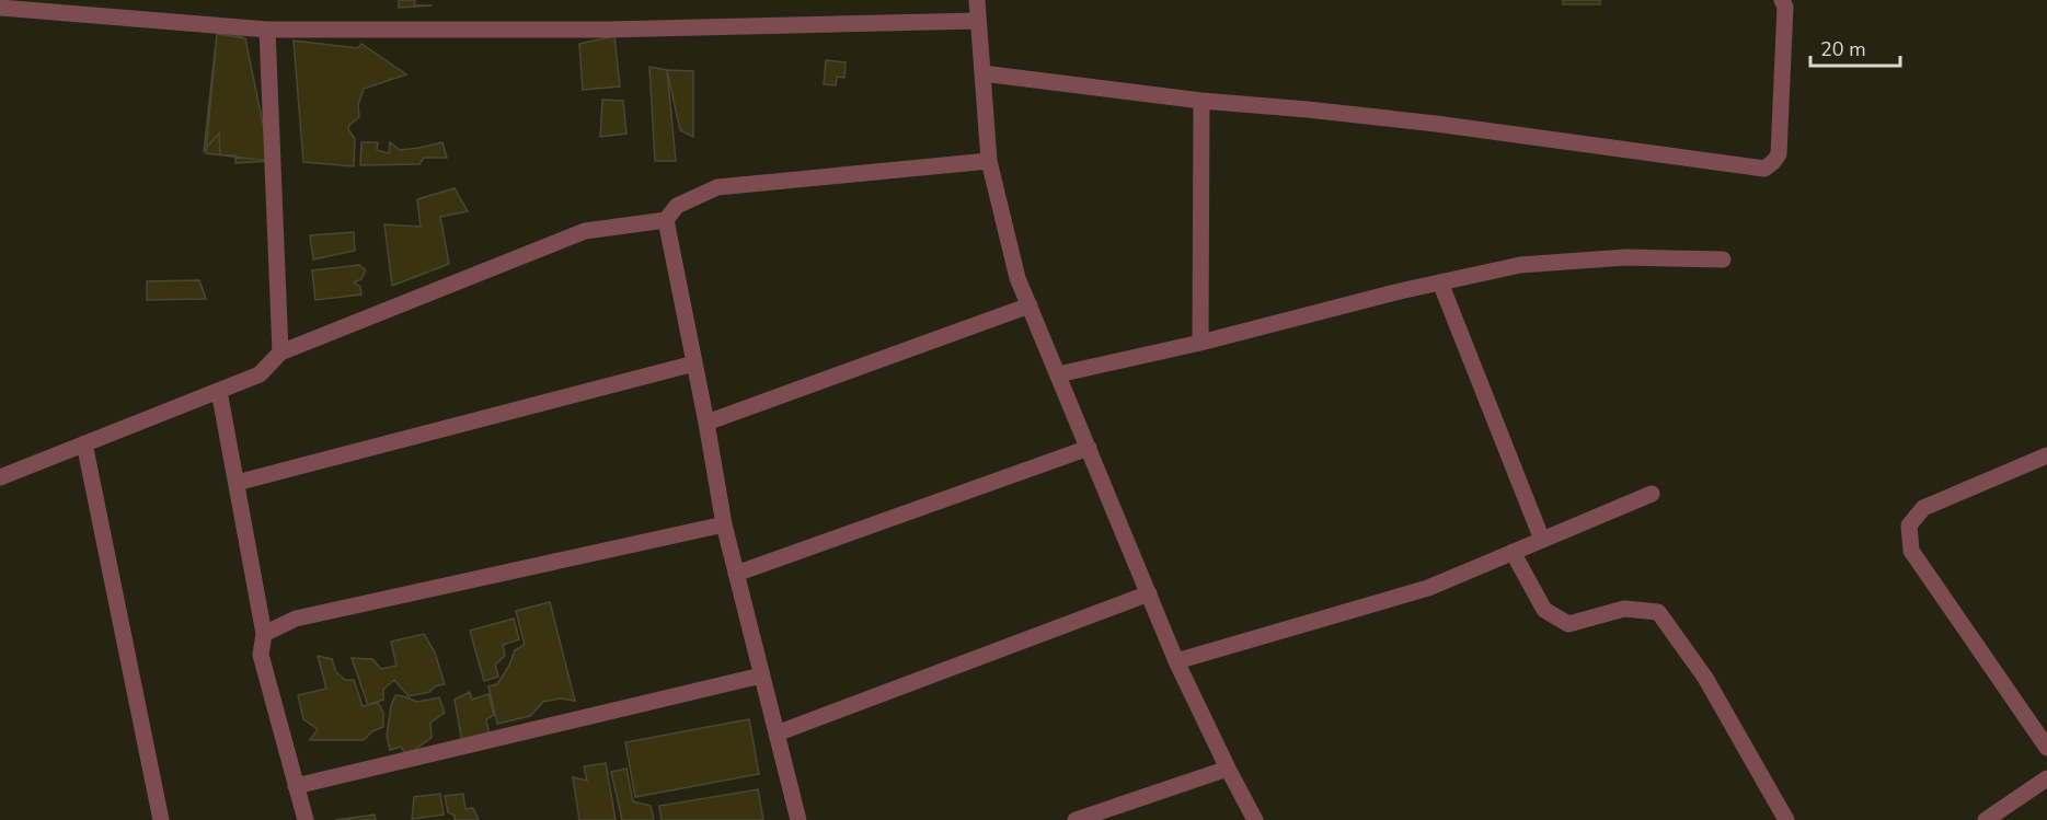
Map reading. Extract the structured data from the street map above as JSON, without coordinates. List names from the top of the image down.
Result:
{
  "scale_bar": "20 m"
}
